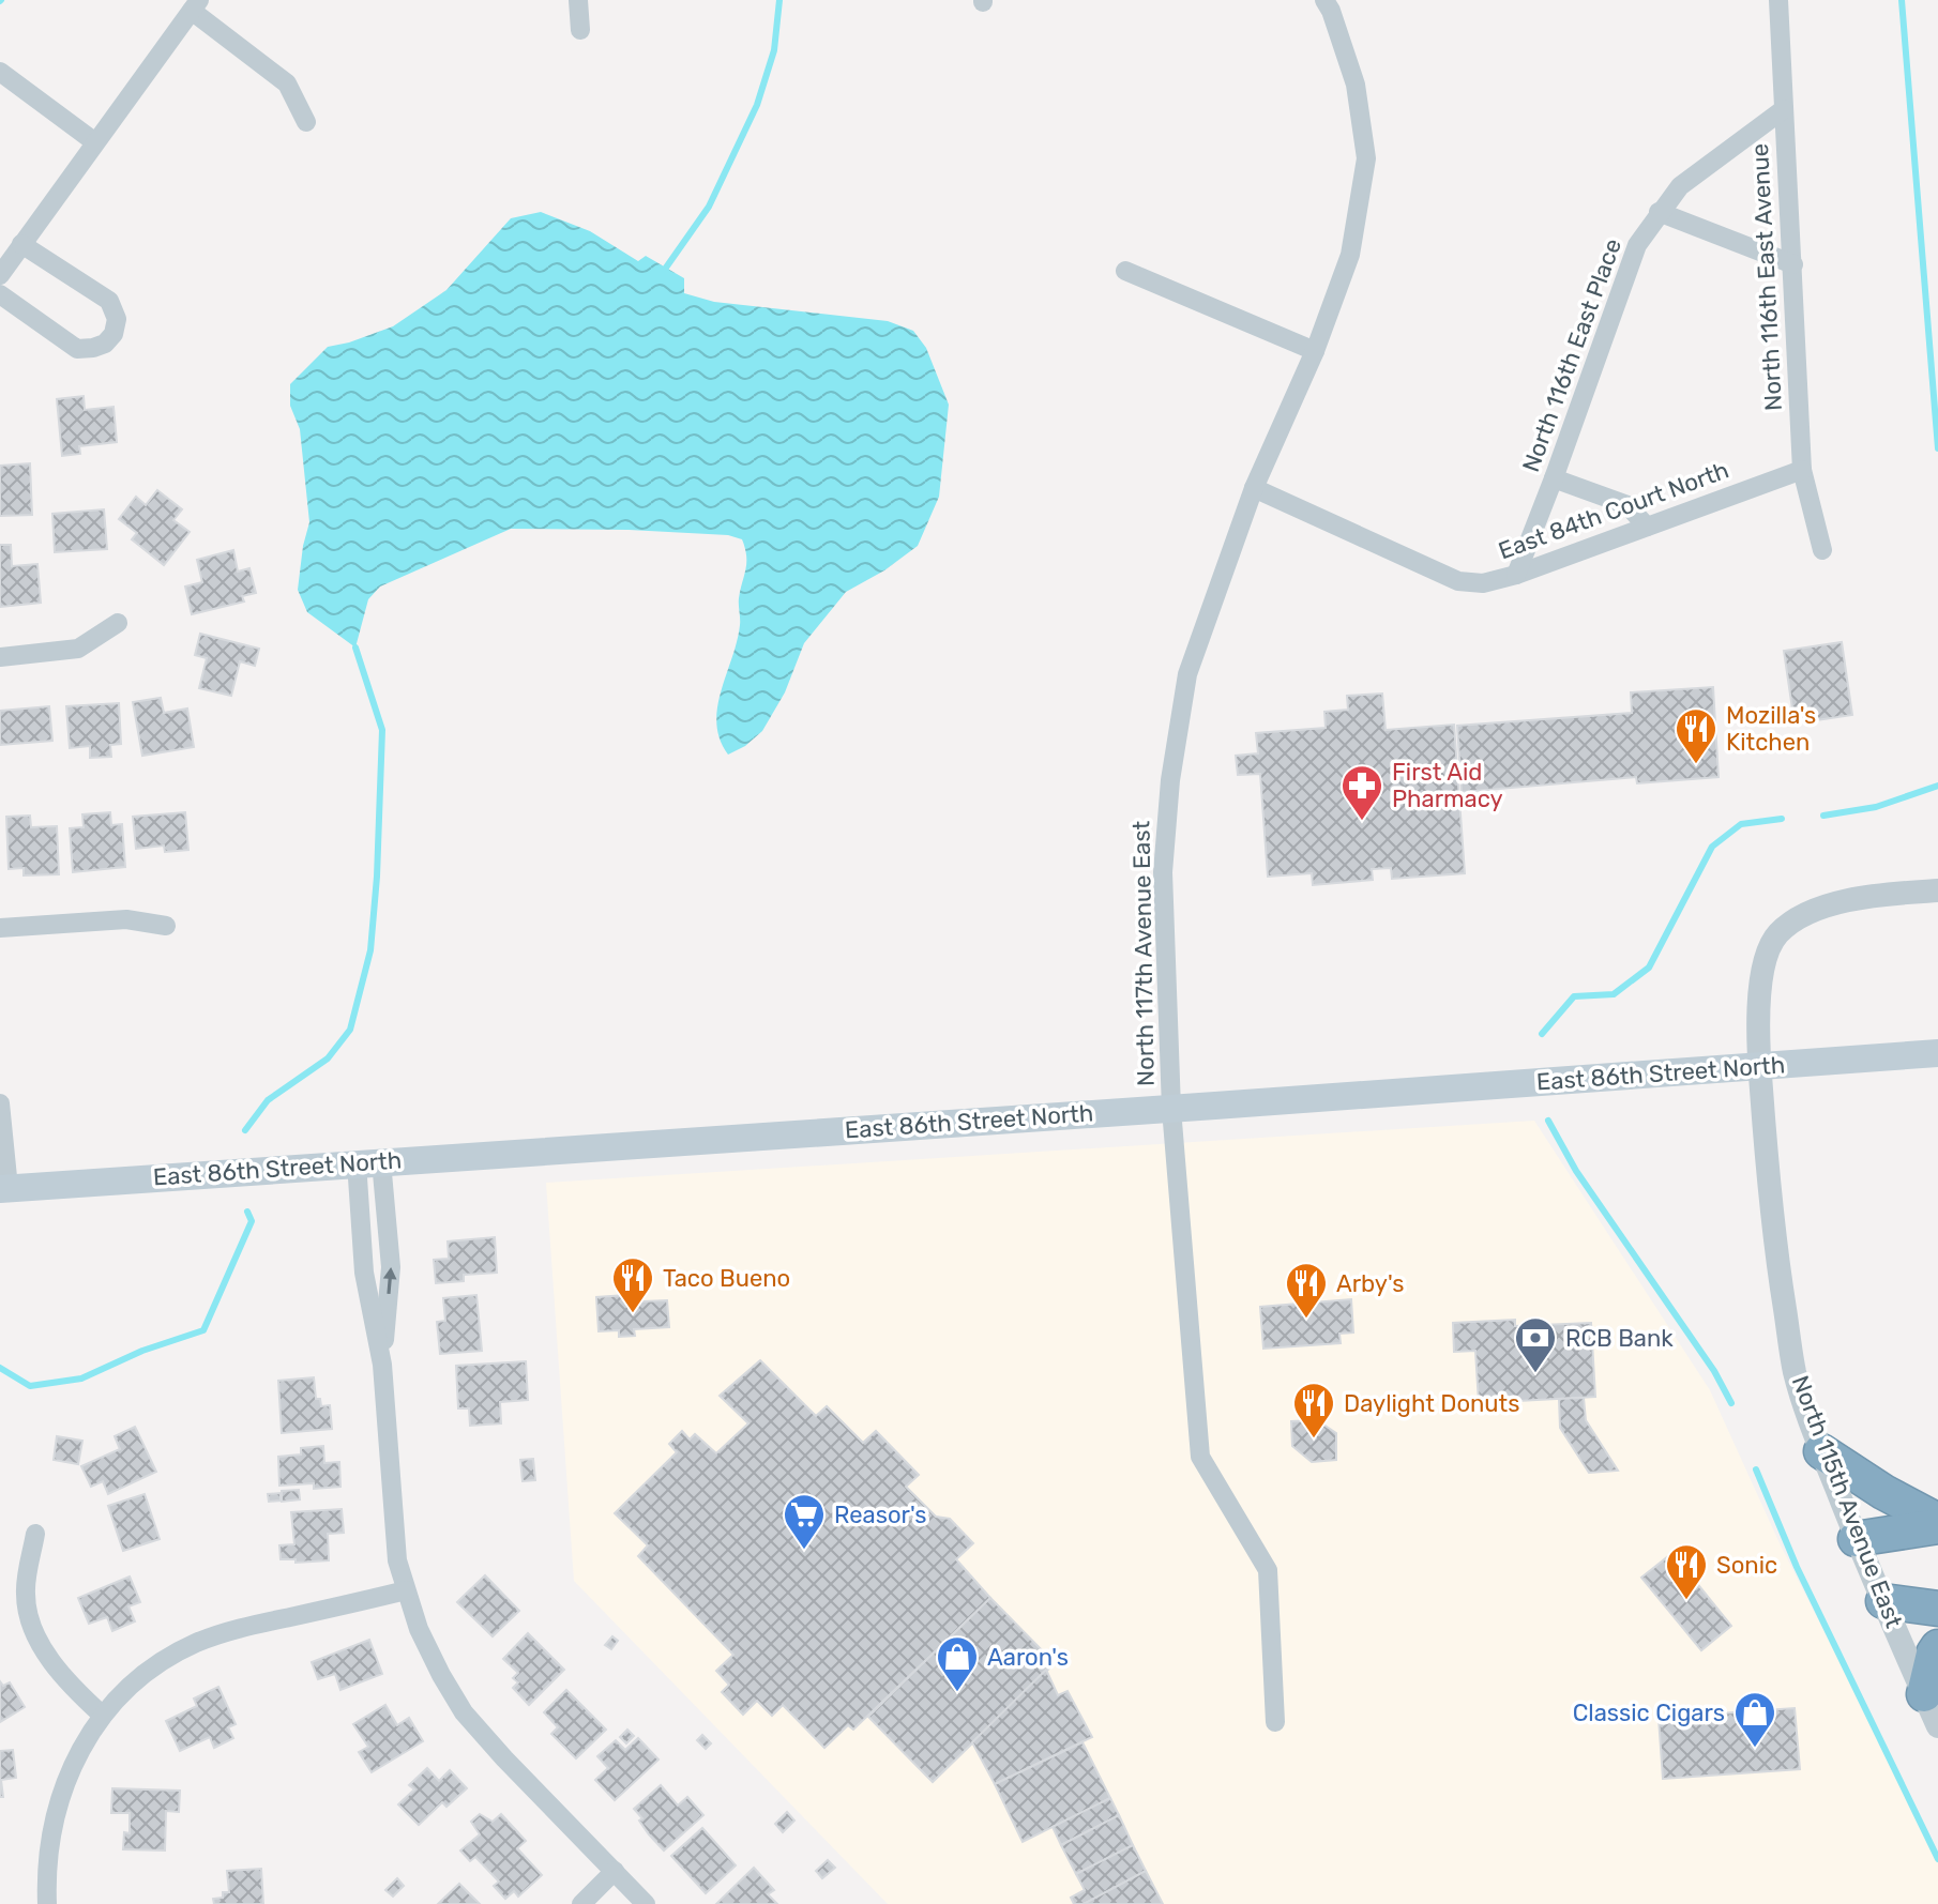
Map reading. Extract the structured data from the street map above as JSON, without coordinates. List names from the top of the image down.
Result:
{
  "streets": {
    "main road": ["East 86th Street North"],
    "street": [
      "North 116th East Avenue",
      "North 116th East Place",
      "East 84th Court North",
      "North 117th Avenue East",
      "North 115th Avenue East"
    ]
  },
  "crossings": [
    ["North 116th East Avenue", "North 116th East Place"],
    ["North 116th East Avenue", "East 84th Court North"],
    ["North 116th East Place", "East 84th Court North"],
    ["East 84th Court North", "North 117th Avenue East"],
    ["North 117th Avenue East", "East 86th Street North"],
    ["East 86th Street North", "North 115th Avenue East"]
  ],
  "places": {
    "restaurant": [
      "Mozilla's Kitchen",
      "Taco Bueno",
      "Arby's",
      "Daylight Donuts",
      "Sonic"
    ],
    "pharmacy": ["First Aid Pharmacy"],
    "bank": ["RCB Bank"],
    "supermarket": ["Reasor's"],
    "shop": ["Aaron's", "Classic Cigars"]
  }
}
